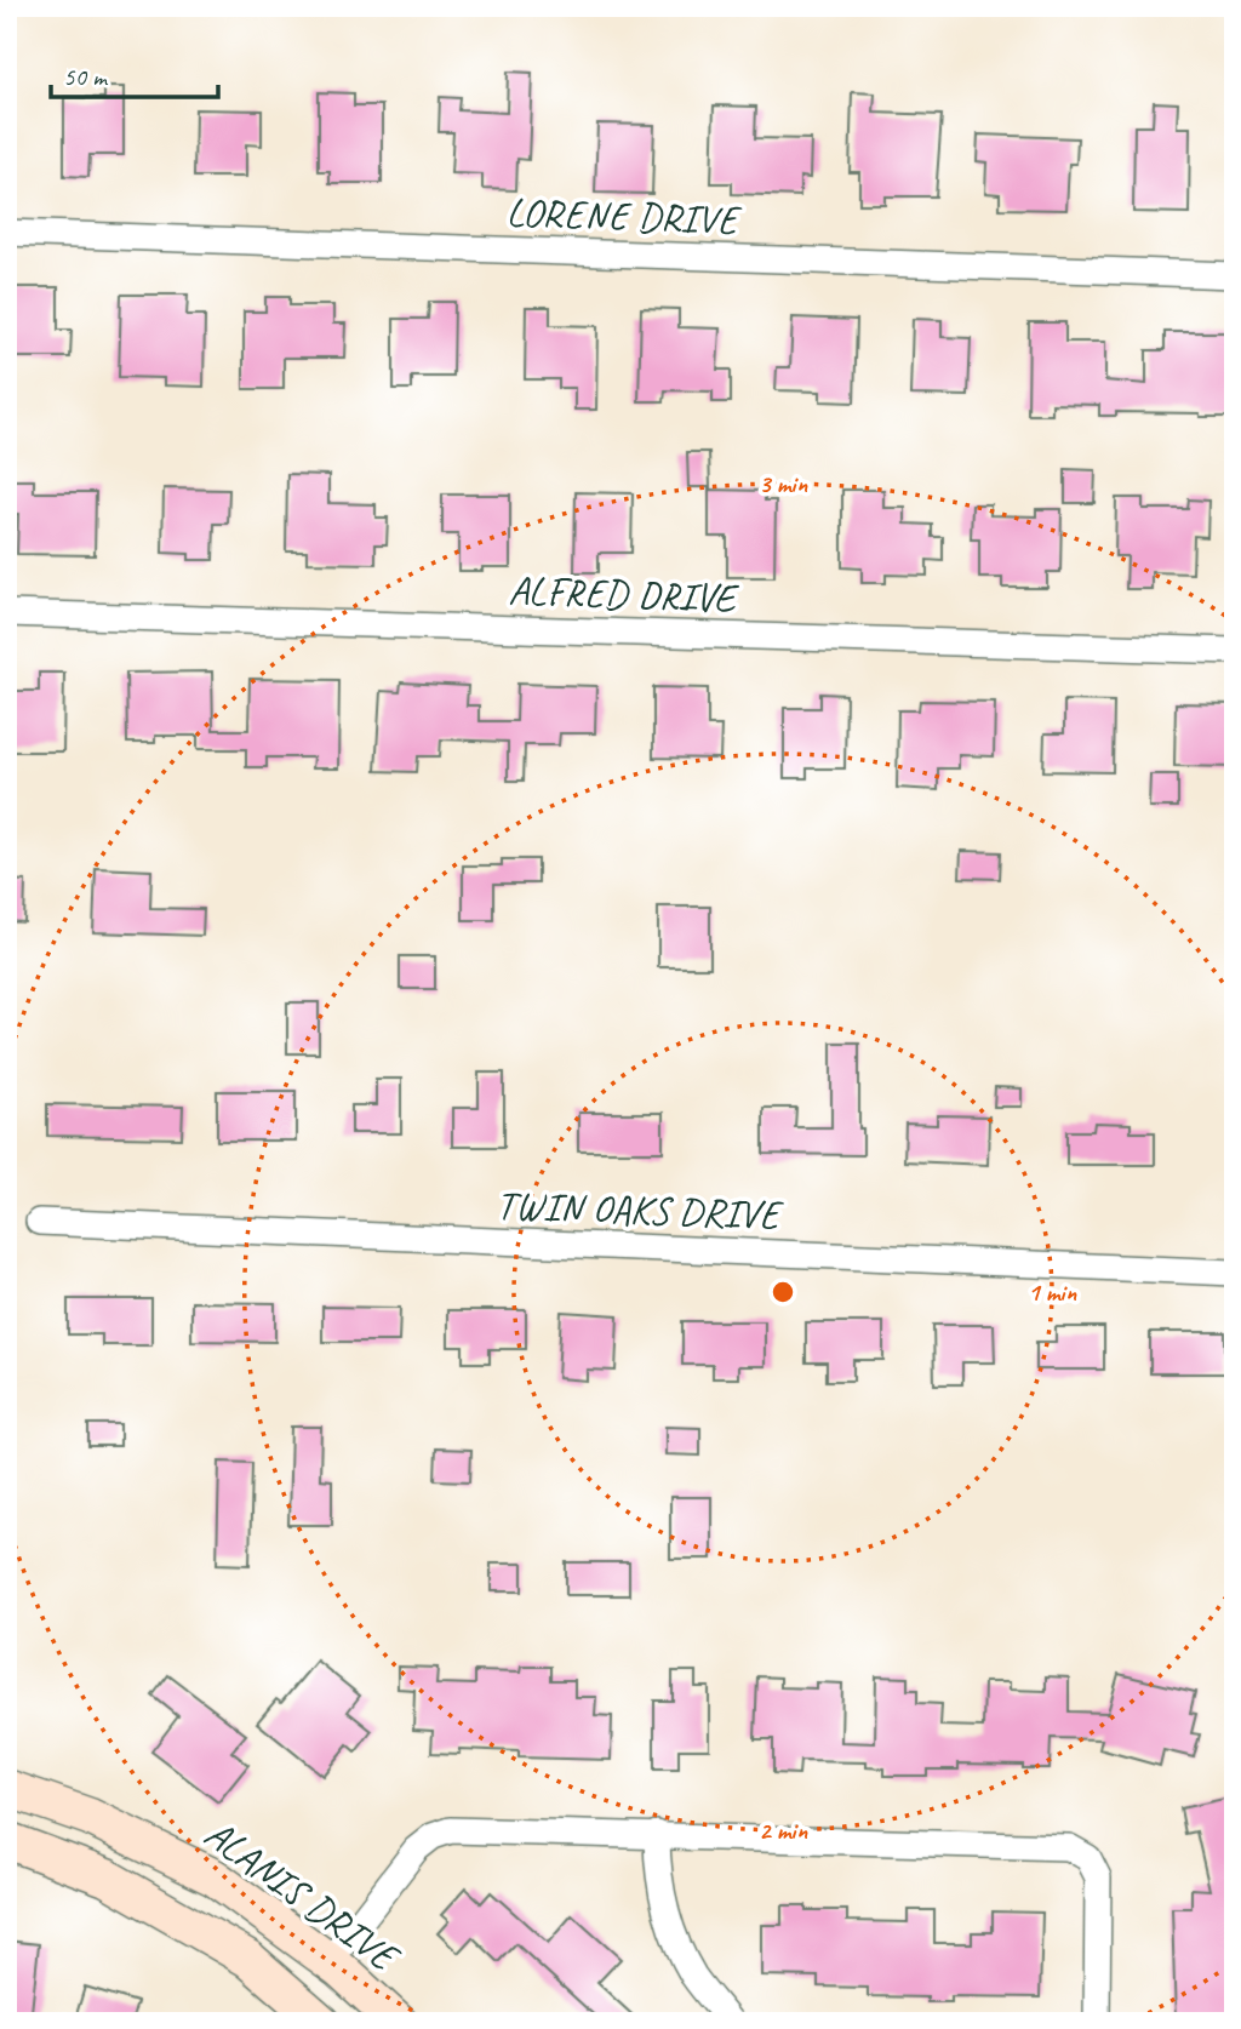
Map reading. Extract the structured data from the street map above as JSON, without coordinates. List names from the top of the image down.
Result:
{
  "streets": {
    "main road": ["ALANIS DRIVE"],
    "street": ["LORENE DRIVE", "ALFRED DRIVE", "TWIN OAKS DRIVE"]
  },
  "scale_bar": "50 m",
  "rings": ["3 min", "1 min", "2 min"]
}
